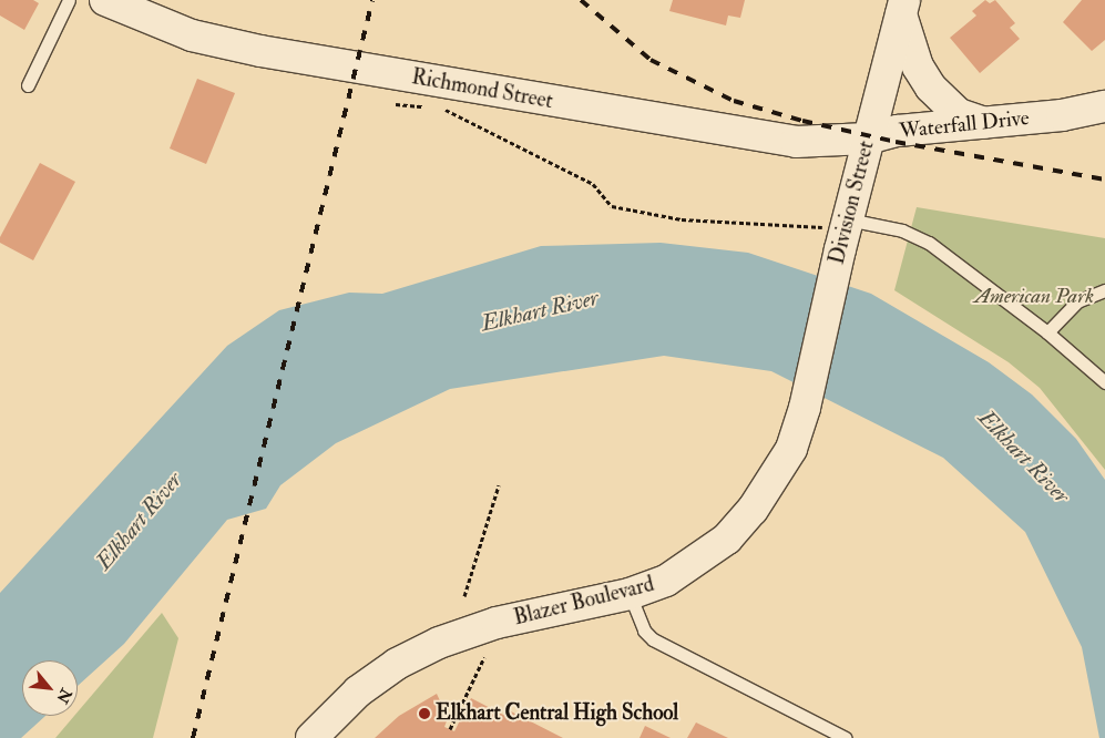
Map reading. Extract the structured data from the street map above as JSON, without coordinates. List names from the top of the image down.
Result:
{
  "streets": {
    "main road": [
      "Richmond Street",
      "Waterfall Drive",
      "Division Street",
      "Blazer Boulevard"
    ]
  },
  "crossings": [
    ["Richmond Street", "Waterfall Drive"],
    ["Richmond Street", "Division Street"],
    ["Waterfall Drive", "Division Street"],
    ["Division Street", "Blazer Boulevard"]
  ],
  "water": ["Elkhart River"],
  "parks": ["American Park"],
  "places": ["Elkhart Central High School"],
  "north": "bottom right"
}
